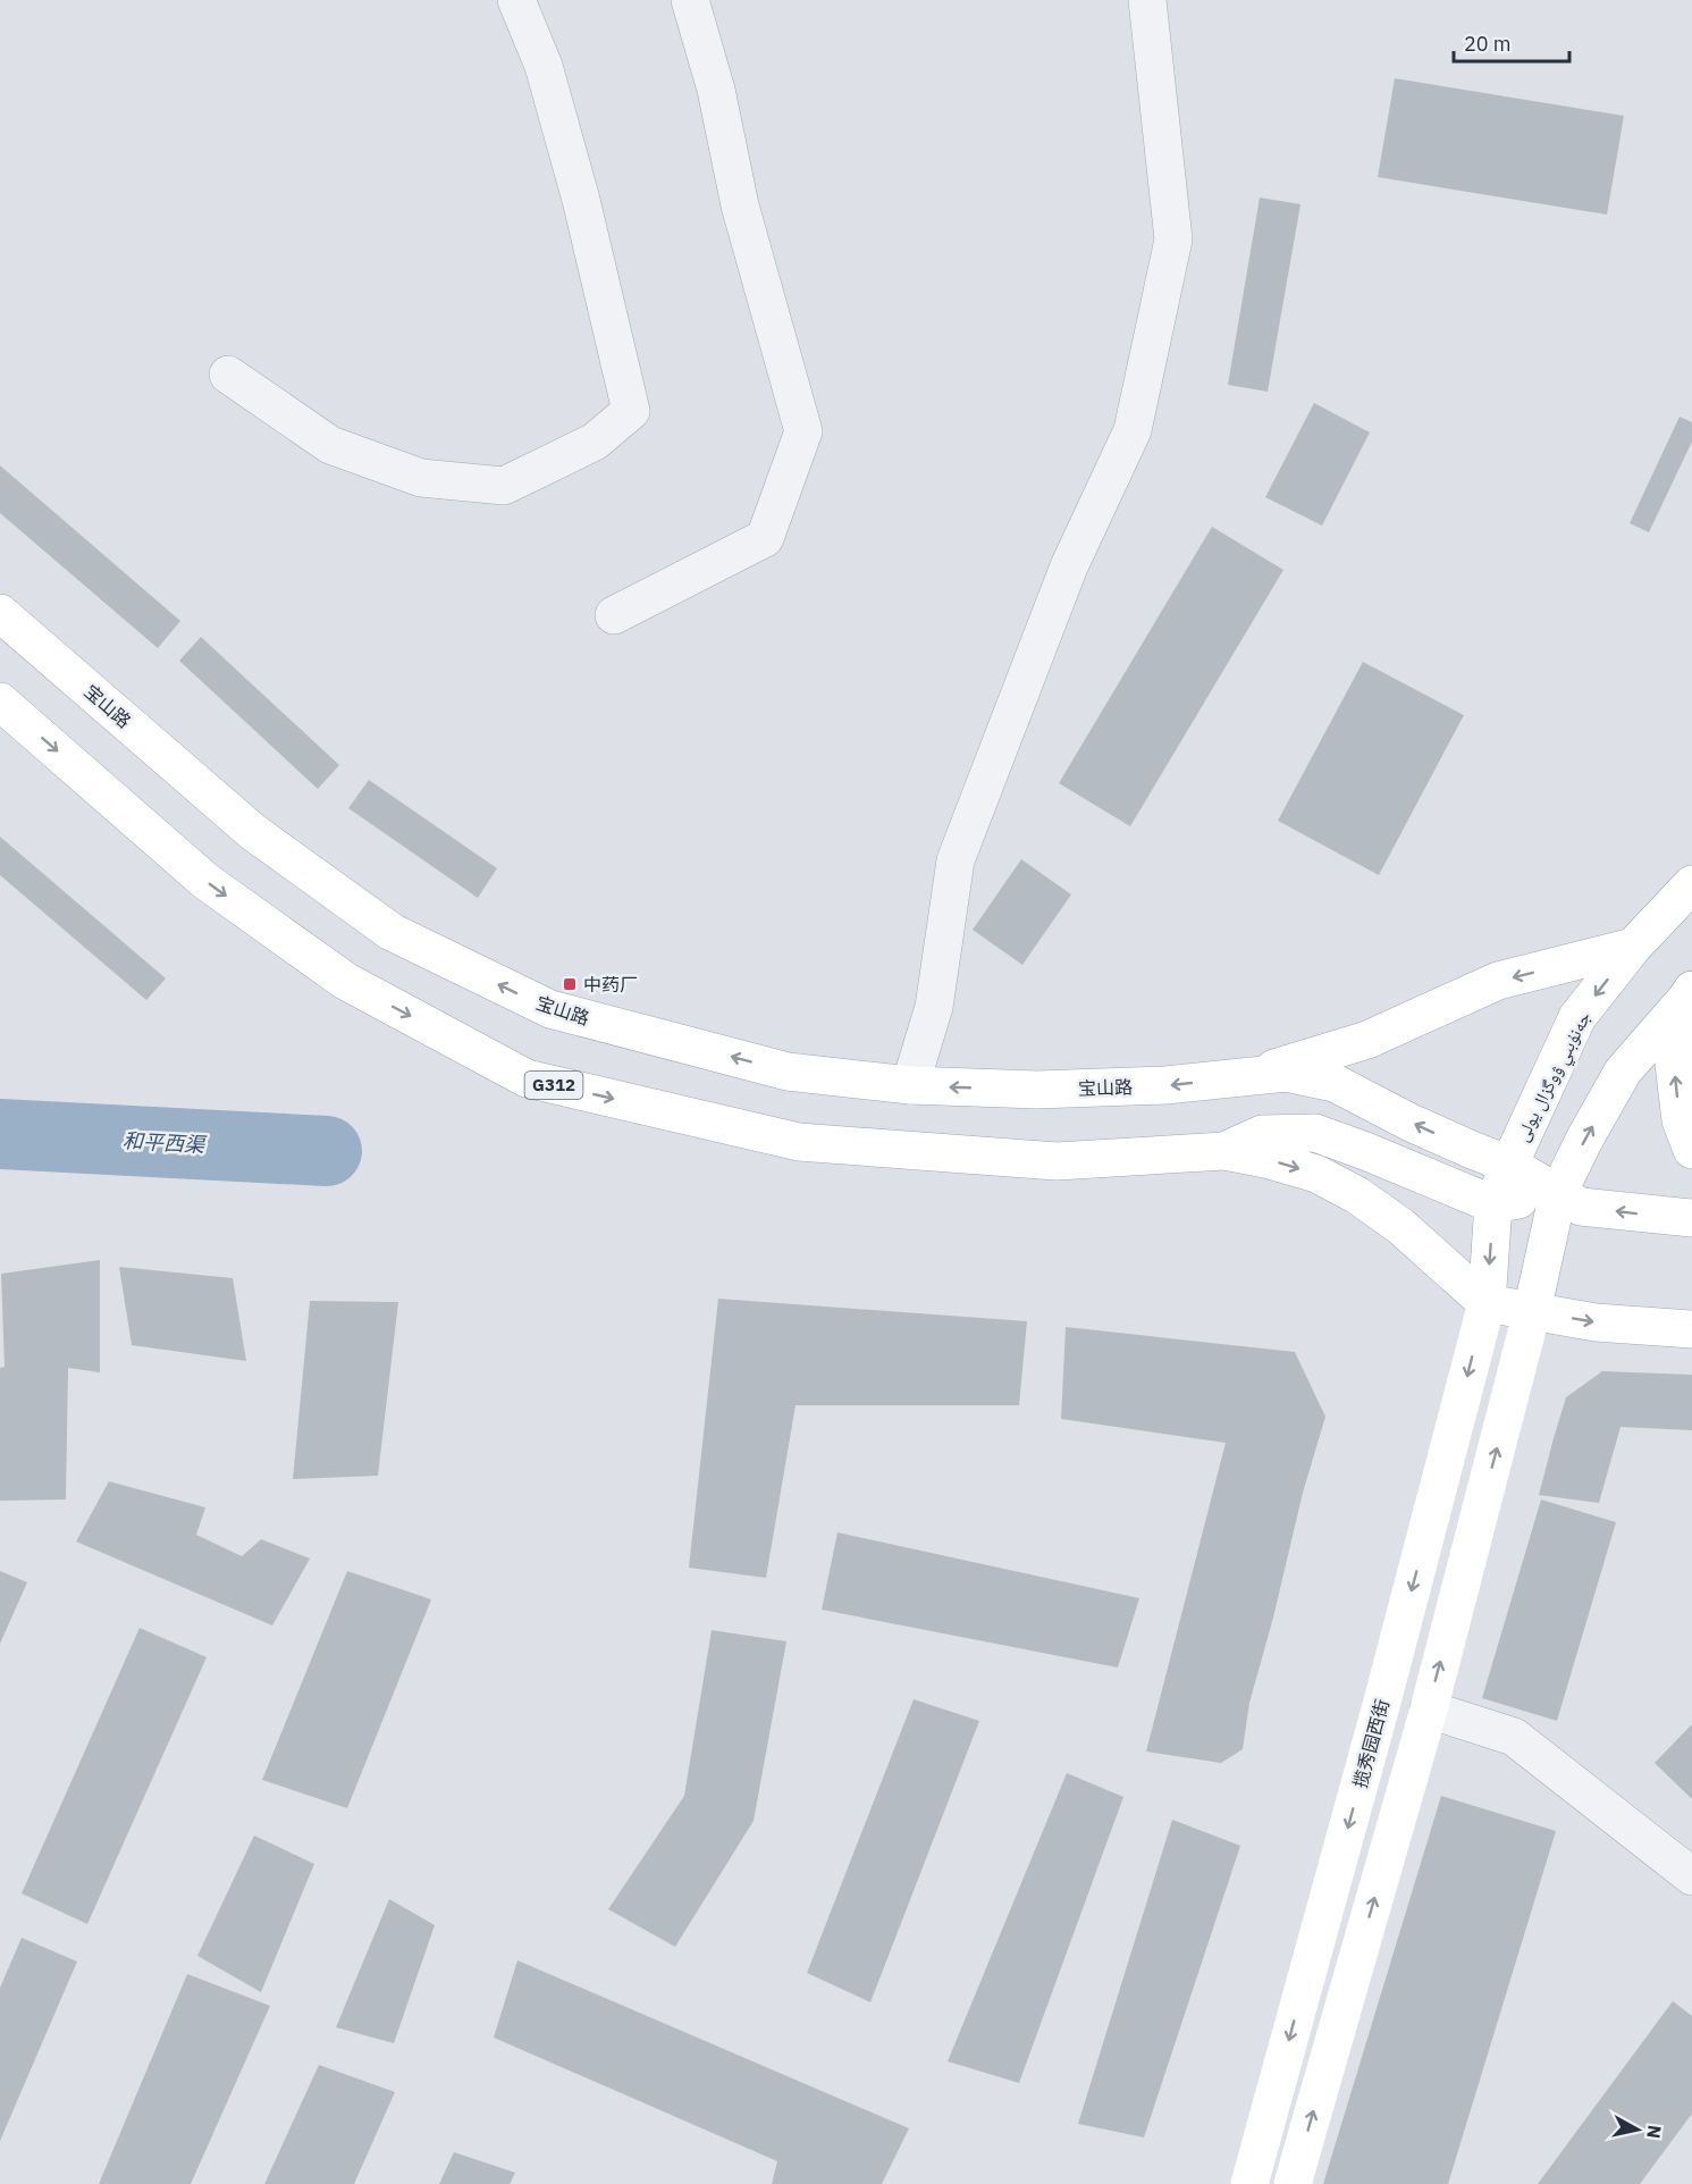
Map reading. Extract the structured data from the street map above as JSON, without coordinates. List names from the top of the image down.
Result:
{
  "streets": {
    "main road": [
      "宝山路",
      "جەنۇبىي ۋوگزال يولى",
      "G312",
      "揽秀园西街"
    ]
  },
  "crossings": [
    ["جەنۇبىي ۋوگزال يولى", "揽秀园西街"]
  ],
  "water": ["和平西渠"],
  "places": {
    "transit": ["中药厂"]
  },
  "scale_bar": "20 m",
  "north": "right"
}
